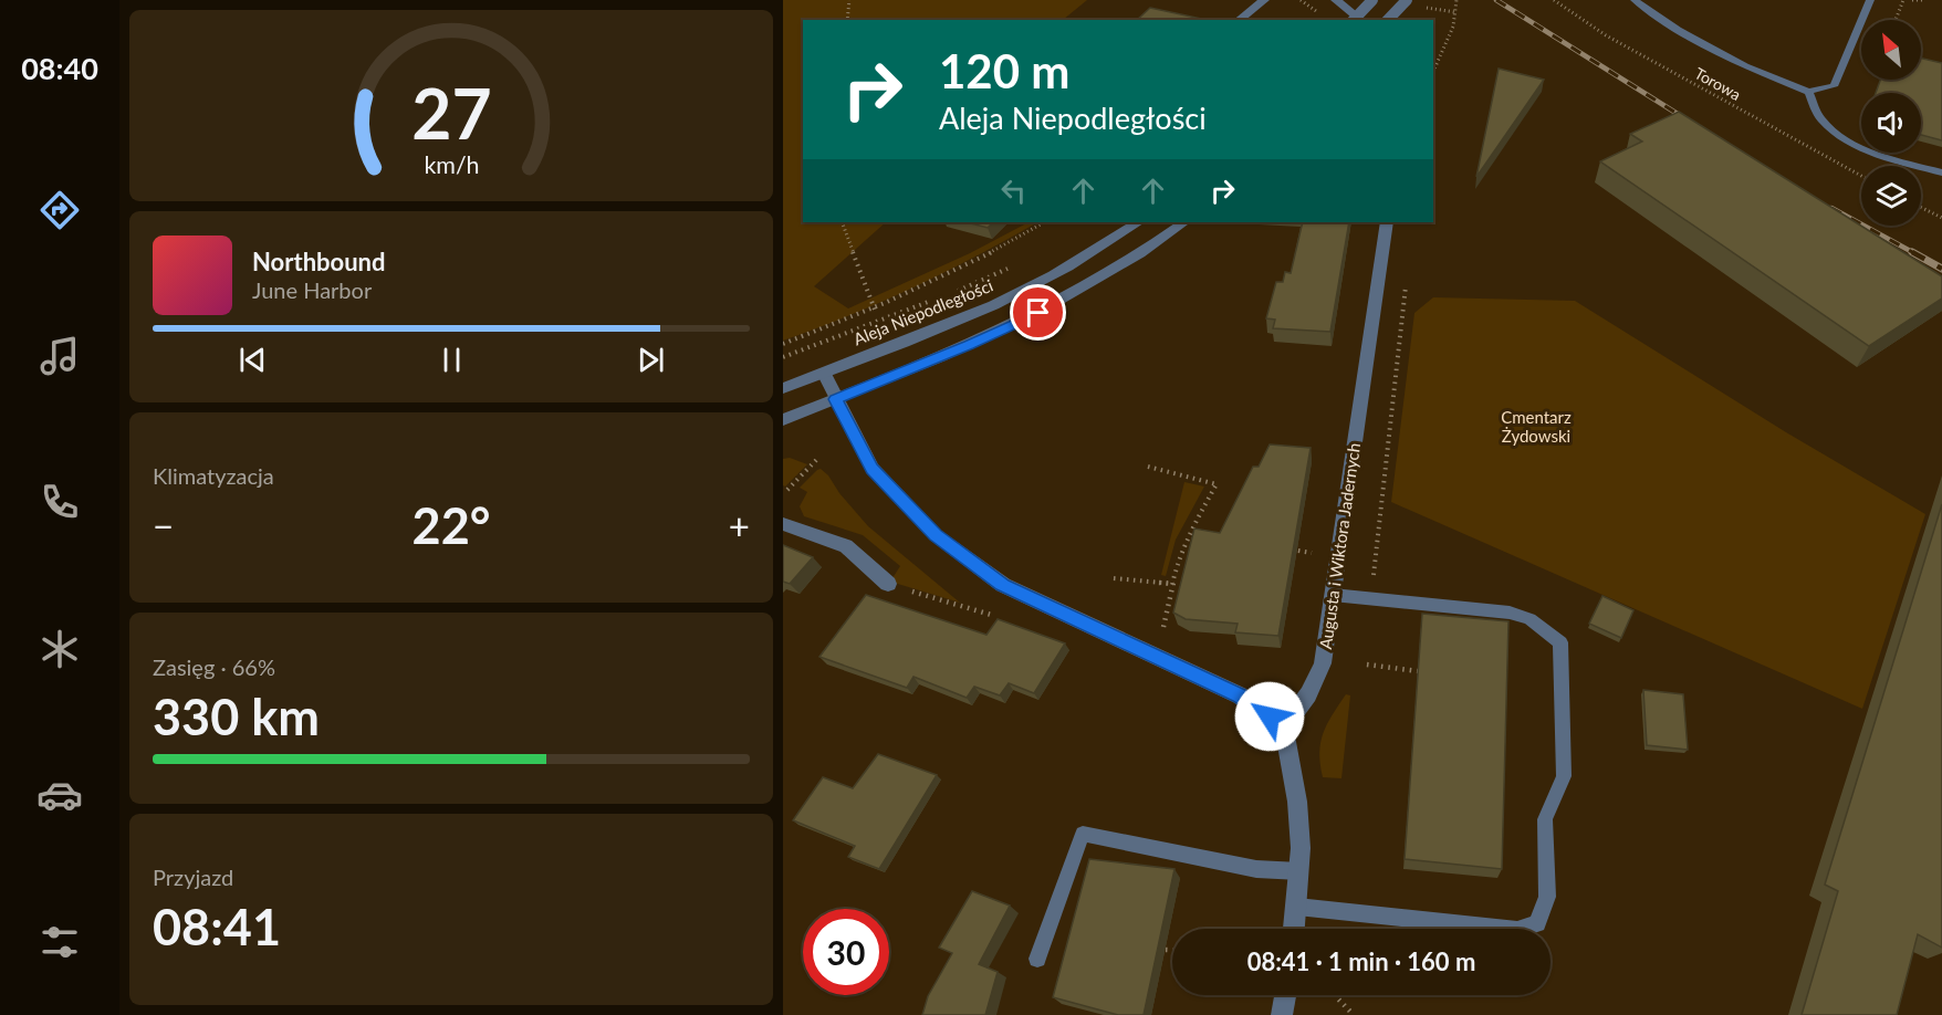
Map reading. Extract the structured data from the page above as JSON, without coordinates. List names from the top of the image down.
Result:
{
  "streets": {
    "street": ["Aleja Niepodległości", "Augusta i Wiktora Jadernych"],
    "path": ["Torowa"]
  },
  "parks": ["Cmentarz Żydowski"],
  "north": "top left",
  "page": {
    "tabs": "08:40",
    "turn": ["120 m", "Aleja Niepodległości"],
    "song": ["Northbound", "June Harbor"],
    "tile": [
      "Klimatyzacja",
      ["Zasięg · 66%", "330 km"],
      ["Przyjazd", "08:41"]
    ],
    "heat": ["−", "22°", "+"],
    "limit": "30",
    "trip": "08:41 · 1 min · 160 m",
    "gauge": ["27", "km/h"]
  }
}
